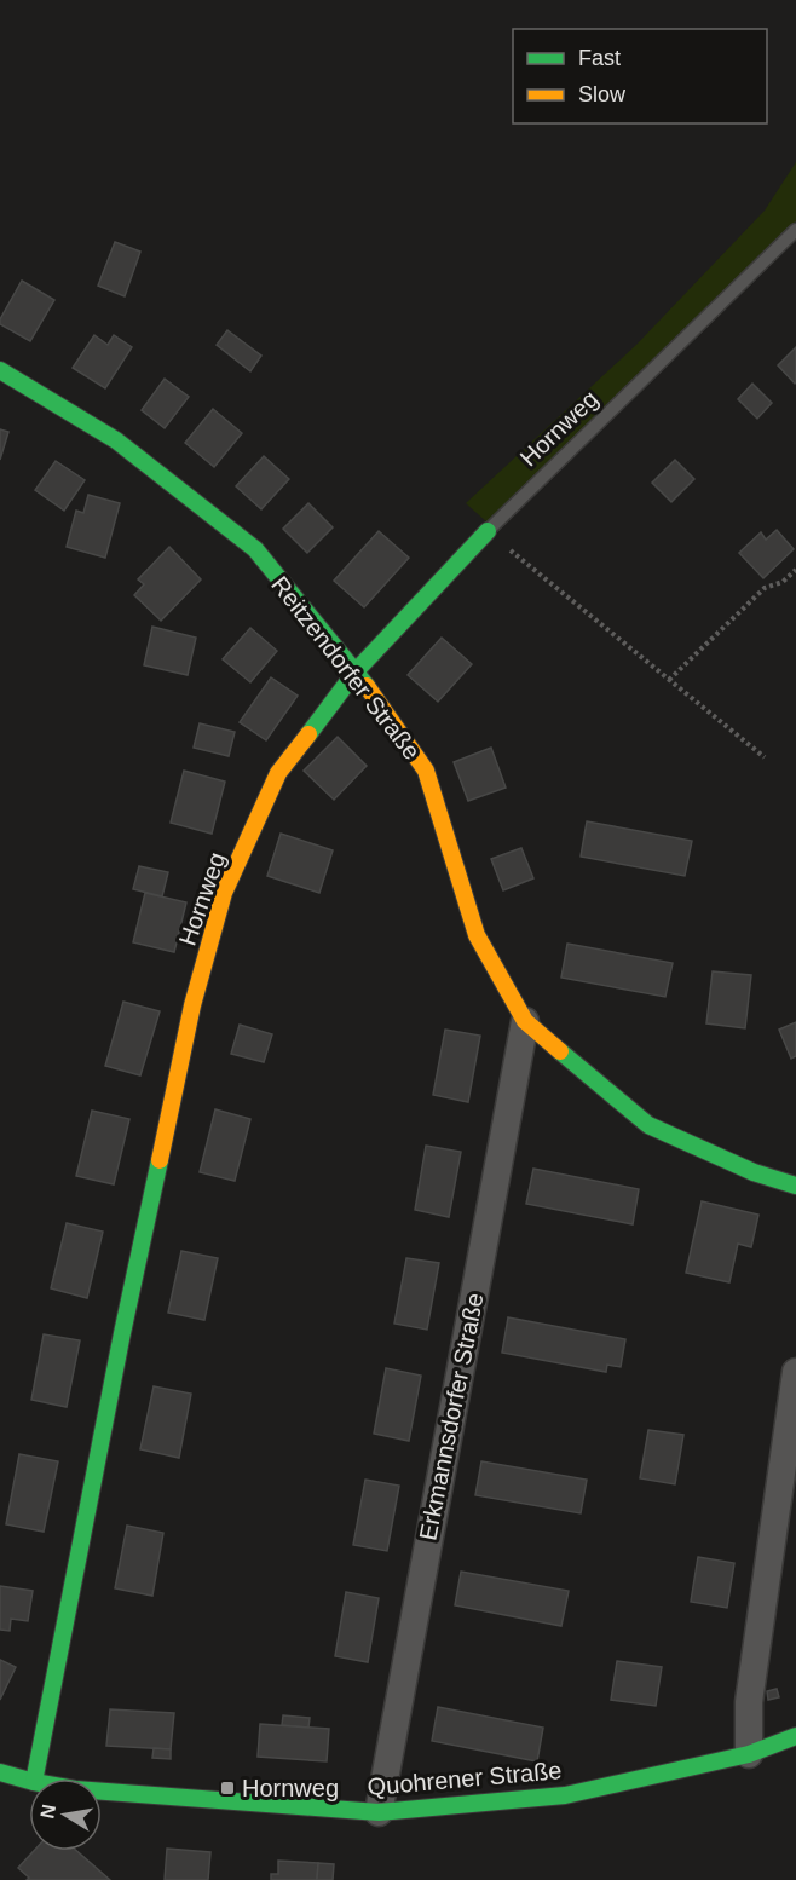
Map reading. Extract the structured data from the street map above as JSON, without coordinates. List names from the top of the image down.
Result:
{
  "streets": {
    "street": [
      "Hornweg",
      "Reitzendorfer Straße",
      "Erkmannsdorfer Straße",
      "Quohrener Straße"
    ]
  },
  "crossings": [
    ["Hornweg", "Reitzendorfer Straße"],
    ["Reitzendorfer Straße", "Erkmannsdorfer Straße"],
    ["Erkmannsdorfer Straße", "Quohrener Straße"]
  ],
  "places": {
    "transit": ["Hornweg"]
  },
  "legend": ["Fast", "Slow"],
  "north": "left"
}
